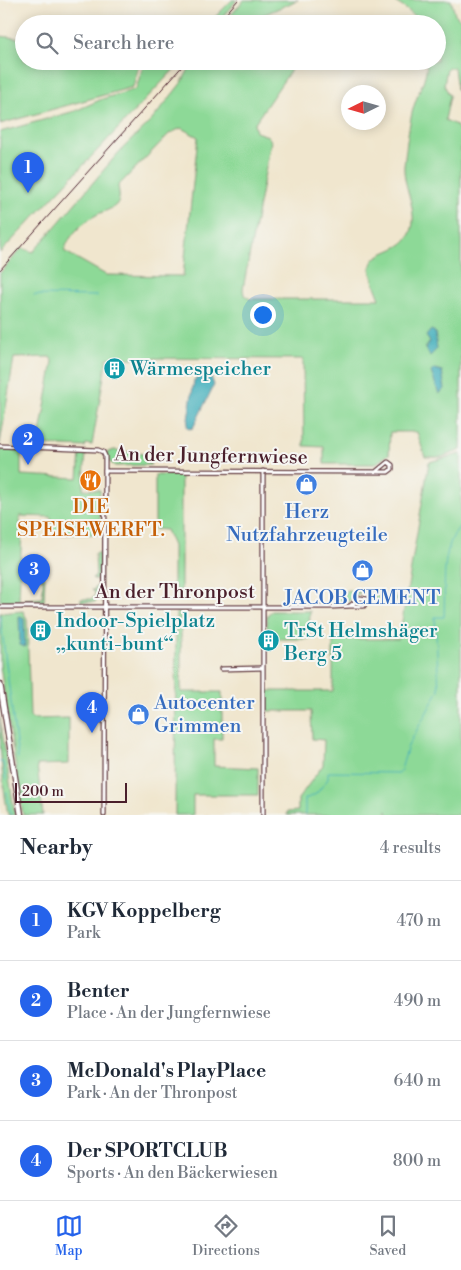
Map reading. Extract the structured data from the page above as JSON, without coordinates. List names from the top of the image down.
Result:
{
  "streets": {
    "street": ["An der Jungfernwiese", "An der Thronpost"]
  },
  "places": {
    "building": ["Wärmespeicher", "Indoor-Spielplatz „kunti-bunt“", "TrSt Helmshäger Berg 5"],
    "restaurant": ["DIE SPEISEWERFT."],
    "shop": ["Herz Nutzfahrzeugteile", "JACOB CEMENT", "Autocenter Grimmen"]
  },
  "scale_bar": "200 m",
  "north": "left",
  "page": {
    "search": "Search here",
    "pins": [
      "1",
      "2",
      "3",
      "4"
    ],
    "scale": "200 m",
    "heading": ["Nearby", "4 results"],
    "list": [
      {
        "mark": "1",
        "name": "KGV Koppelberg",
        "note": "Park",
        "value": "470 m"
      },
      {
        "mark": "2",
        "name": "Benter",
        "note": "Place · An der Jungfernwiese",
        "value": "490 m"
      },
      {
        "mark": "3",
        "name": "McDonald's PlayPlace",
        "note": "Park · An der Thronpost",
        "value": "640 m"
      },
      {
        "mark": "4",
        "name": "Der SPORTCLUB",
        "note": "Sports · An den Bäckerwiesen",
        "value": "800 m"
      }
    ],
    "nav": ["Map", "Directions", "Saved"]
  }
}
